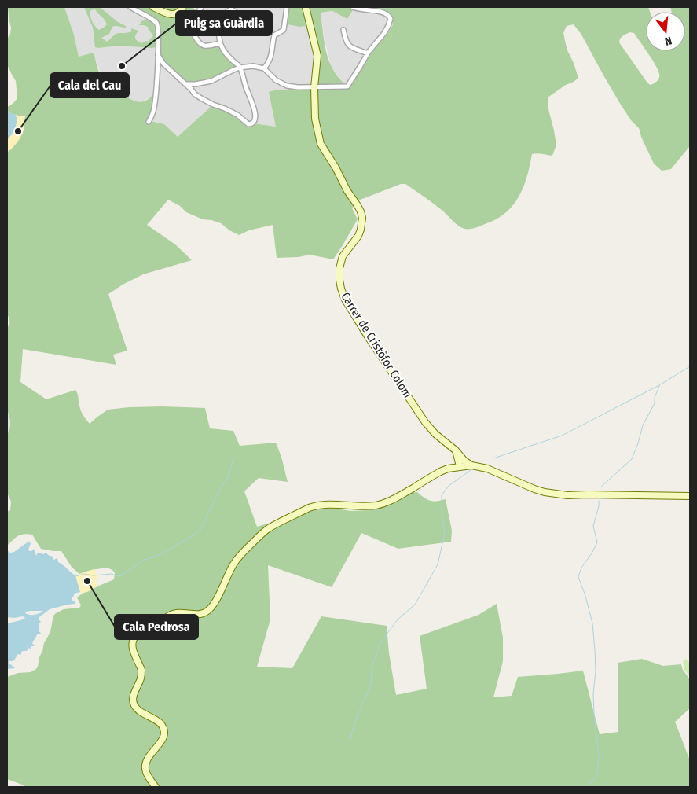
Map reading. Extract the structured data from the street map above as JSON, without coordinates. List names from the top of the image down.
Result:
{
  "streets": {
    "street": ["Carrer de Cristòfor Colom"]
  },
  "places": ["Puig sa Guàrdia", "Cala del Cau", "Cala Pedrosa"],
  "north": "bottom"
}
